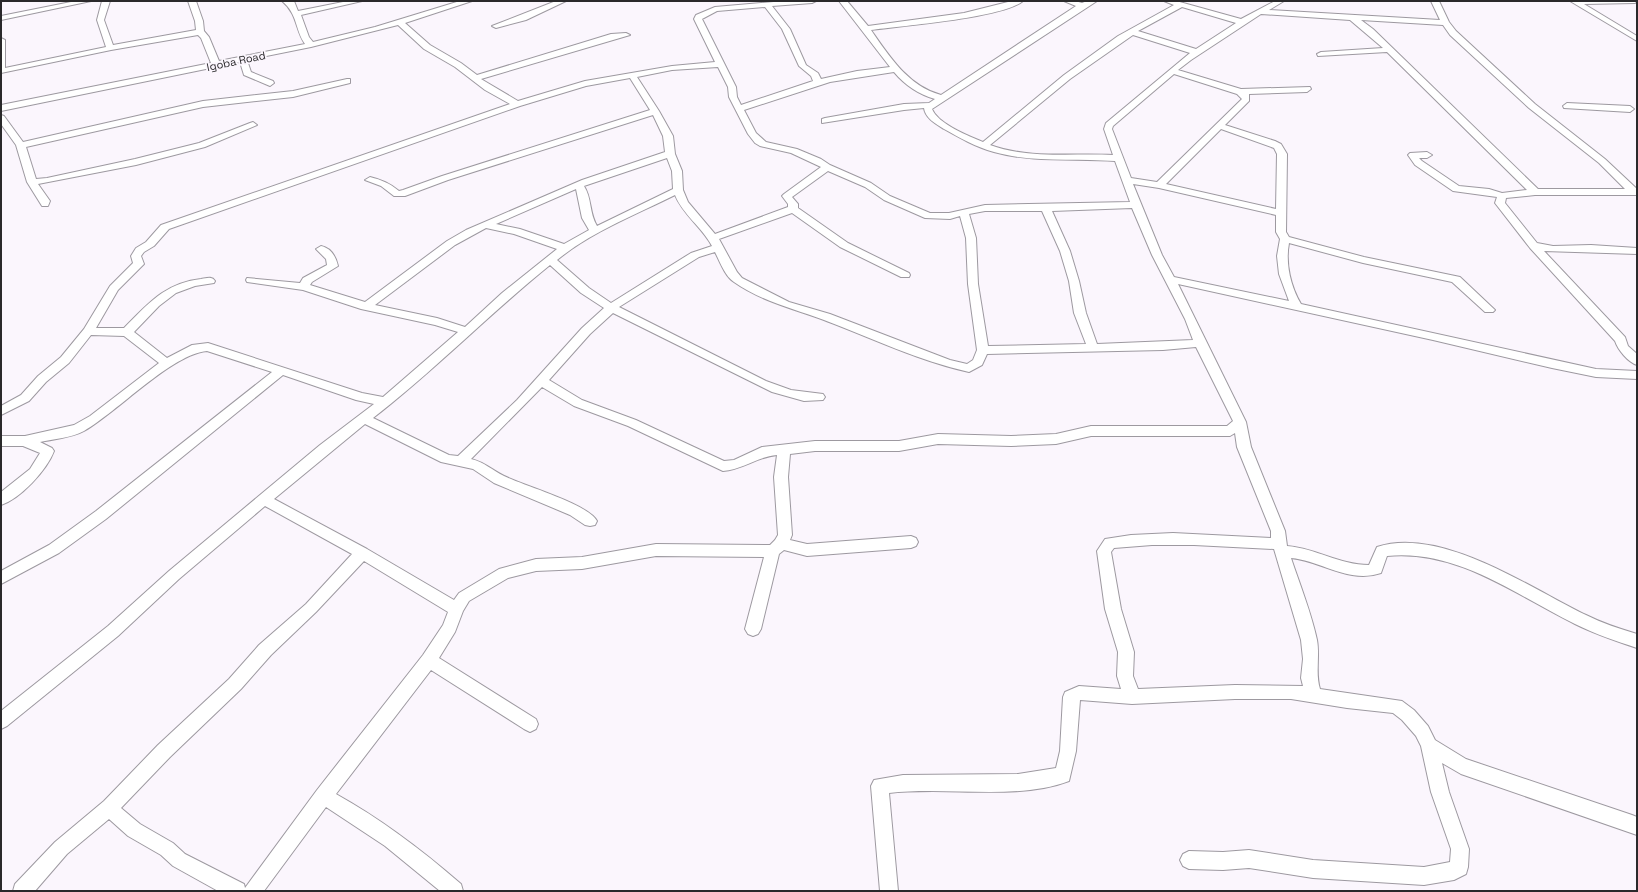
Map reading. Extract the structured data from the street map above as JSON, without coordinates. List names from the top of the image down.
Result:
{
  "streets": {
    "street": ["Igoba Road"]
  }
}
